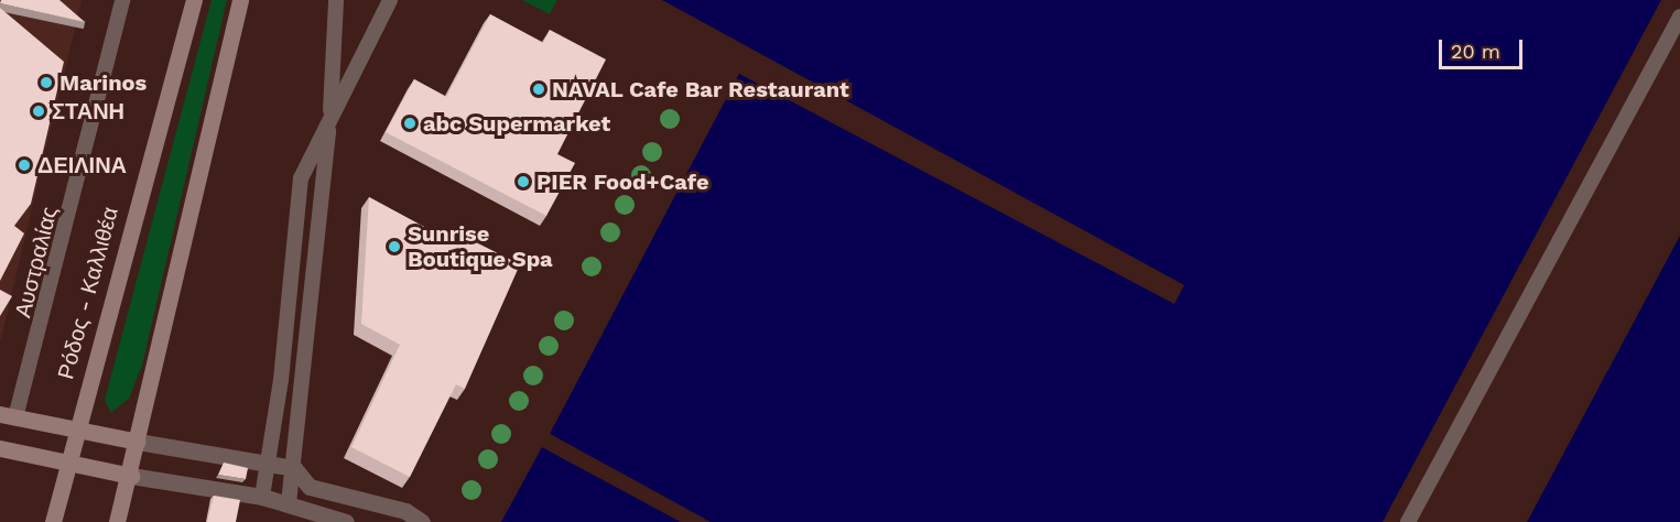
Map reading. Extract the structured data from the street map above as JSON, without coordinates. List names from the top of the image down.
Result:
{
  "streets": {
    "main road": ["Ρόδος - Καλλιθέα"],
    "lane": ["Αυστραλίας"]
  },
  "places": [
    "Marinos",
    "NAVAL Cafe Bar Restaurant",
    "ΣΤΑΝΗ",
    "abc Supermarket",
    "ΔΕΙΛΙΝΑ",
    "PIER Food+Cafe",
    "Sunrise Boutique Spa"
  ],
  "scale_bar": "20 m"
}
